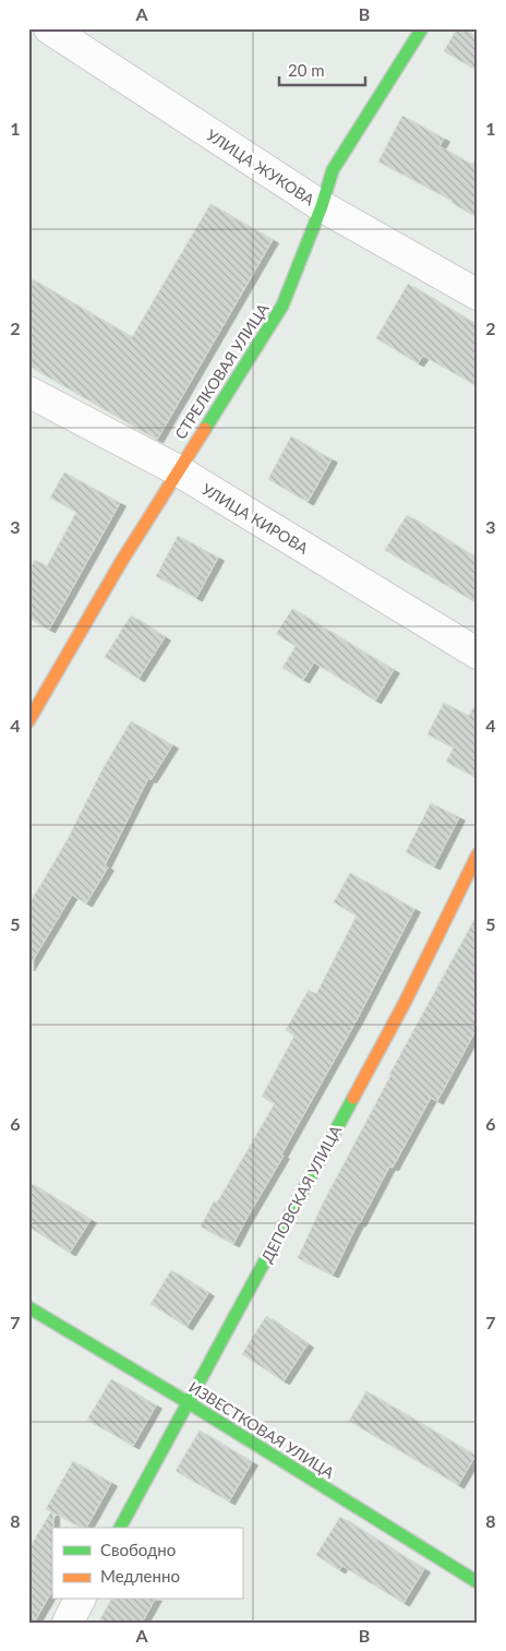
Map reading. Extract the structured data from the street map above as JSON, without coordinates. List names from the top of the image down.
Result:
{
  "streets": {
    "street": [
      "УЛИЦА ЖУКОВА",
      "СТРЕЛКОВАЯ УЛИЦА",
      "УЛИЦА КИРОВА",
      "ДЕПОВСКАЯ УЛИЦА",
      "ИЗВЕСТКОВАЯ УЛИЦА"
    ]
  },
  "crossings": [
    ["УЛИЦА ЖУКОВА", "СТРЕЛКОВАЯ УЛИЦА"],
    ["СТРЕЛКОВАЯ УЛИЦА", "УЛИЦА КИРОВА"],
    ["ДЕПОВСКАЯ УЛИЦА", "ИЗВЕСТКОВАЯ УЛИЦА"]
  ],
  "legend": ["Свободно", "Медленно"],
  "scale_bar": "20 m",
  "grid": {
    "columns": ["A", "B"],
    "rows": [
      "1",
      "2",
      "3",
      "4",
      "5",
      "6",
      "7",
      "8"
    ]
  }
}
